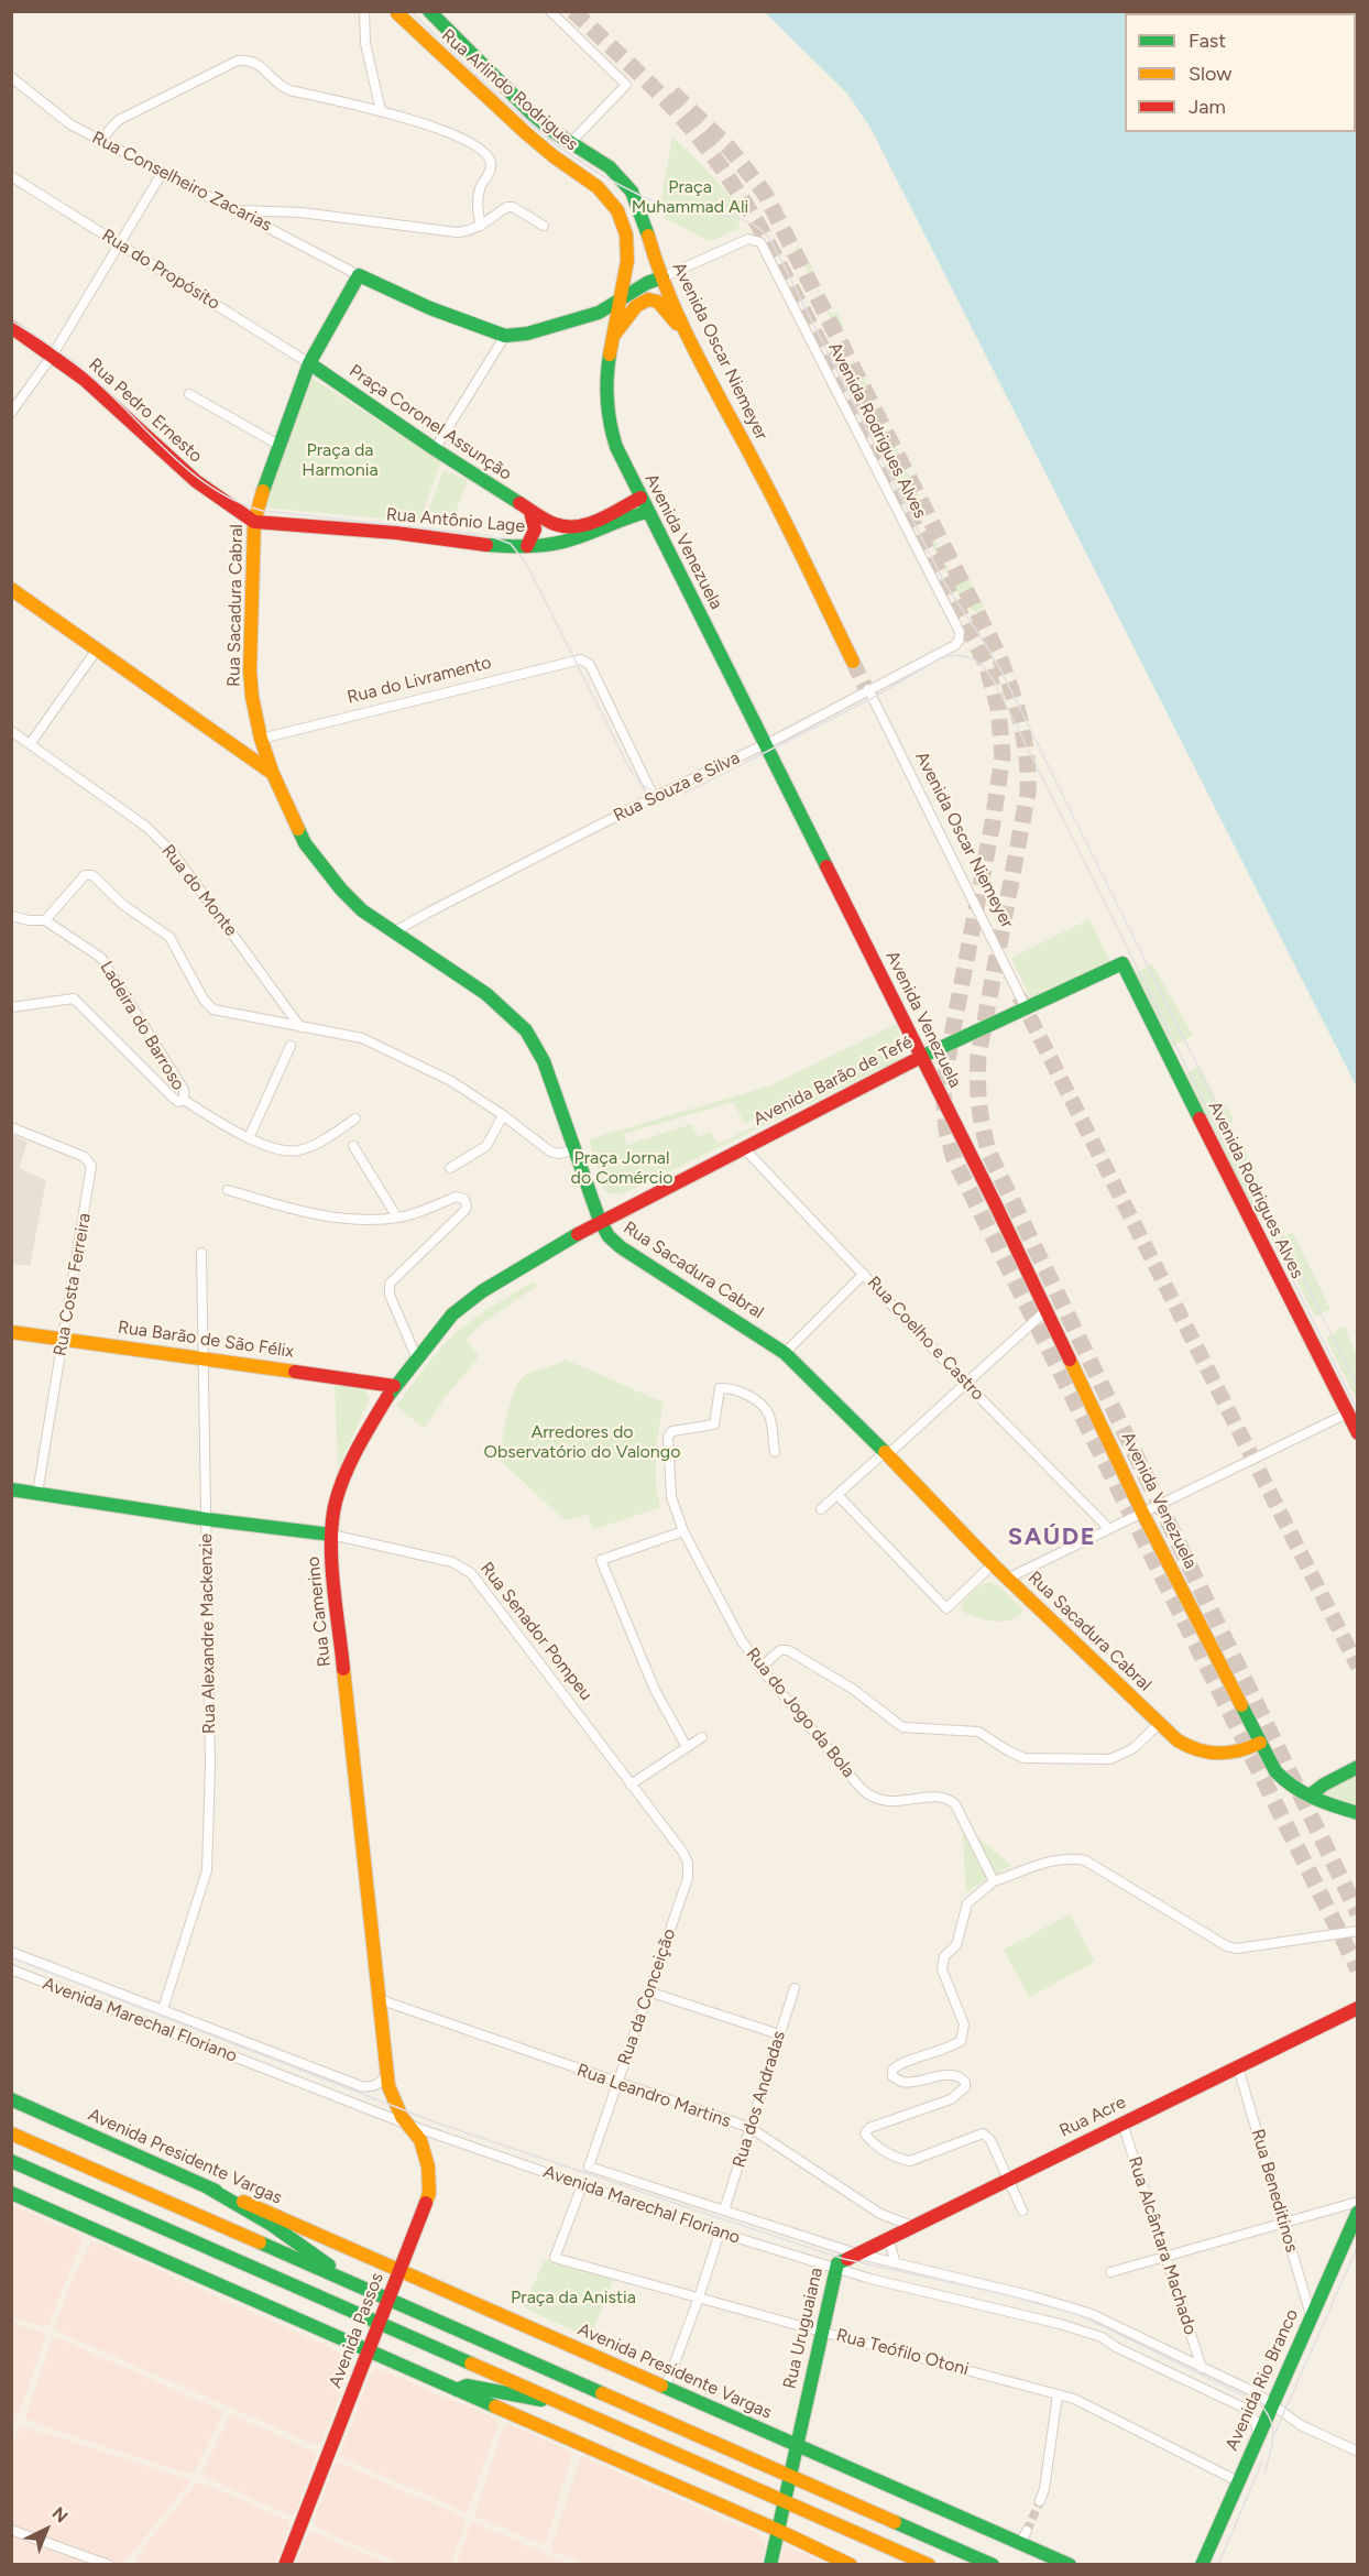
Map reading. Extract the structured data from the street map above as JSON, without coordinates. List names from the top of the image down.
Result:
{
  "streets": {
    "main road": [
      "Rua Arlindo Rodrigues",
      "Avenida Oscar Niemeyer",
      "Rua Pedro Ernesto",
      "Praça Coronel Assunção",
      "Avenida Rodrigues Alves",
      "Rua Antônio Lage",
      "Avenida Venezuela",
      "Rua Sacadura Cabral",
      "Avenida Barão de Tefé",
      "Rua Barão de São Félix",
      "Rua Camerino",
      "Rua Senador Pompeu",
      "Rua Acre",
      "Avenida Presidente Vargas",
      "Rua Uruguaiana",
      "Avenida Passos",
      "Avenida Rio Branco"
    ],
    "street": [
      "Rua Conselheiro Zacarias",
      "Rua do Propósito",
      "Rua do Livramento",
      "Rua Souza e Silva",
      "Rua do Monte",
      "Ladeira do Barroso",
      "Rua Costa Ferreira",
      "Rua Coelho e Castro",
      "Rua Alexandre Mackenzie",
      "Rua do Jogo da Bola",
      "Rua da Conceição",
      "Avenida Marechal Floriano",
      "Rua Leandro Martins",
      "Rua dos Andradas",
      "Rua Beneditinos",
      "Rua Alcântara Machado",
      "Rua Teófilo Otoni"
    ]
  },
  "crossings": [
    ["Rua Arlindo Rodrigues", "Avenida Venezuela"],
    ["Rua Conselheiro Zacarias", "Rua Sacadura Cabral"],
    ["Rua do Propósito", "Praça Coronel Assunção"],
    ["Rua do Propósito", "Rua Sacadura Cabral"],
    ["Avenida Oscar Niemeyer", "Avenida Rodrigues Alves"],
    ["Avenida Oscar Niemeyer", "Rua Souza e Silva"],
    ["Avenida Oscar Niemeyer", "Avenida Barão de Tefé"],
    ["Rua Pedro Ernesto", "Rua Antônio Lage"],
    ["Rua Pedro Ernesto", "Rua Sacadura Cabral"],
    ["Praça Coronel Assunção", "Rua Antônio Lage"],
    ["Praça Coronel Assunção", "Rua Sacadura Cabral"],
    ["Avenida Rodrigues Alves", "Rua Souza e Silva"],
    ["Avenida Rodrigues Alves", "Avenida Barão de Tefé"],
    ["Rua Antônio Lage", "Avenida Venezuela"],
    ["Rua Antônio Lage", "Rua Sacadura Cabral"],
    ["Avenida Venezuela", "Rua Sacadura Cabral"],
    ["Avenida Venezuela", "Rua Souza e Silva"],
    ["Avenida Venezuela", "Avenida Barão de Tefé"],
    ["Rua Sacadura Cabral", "Rua do Livramento"],
    ["Rua Sacadura Cabral", "Rua Souza e Silva"],
    ["Rua Sacadura Cabral", "Avenida Barão de Tefé"],
    ["Rua Sacadura Cabral", "Rua Camerino"],
    ["Rua do Livramento", "Rua Souza e Silva"],
    ["Avenida Barão de Tefé", "Rua Coelho e Castro"],
    ["Avenida Barão de Tefé", "Rua Camerino"],
    ["Rua Costa Ferreira", "Rua Barão de São Félix"],
    ["Rua Costa Ferreira", "Rua Senador Pompeu"],
    ["Rua Barão de São Félix", "Rua Camerino"],
    ["Rua Barão de São Félix", "Rua Alexandre Mackenzie"],
    ["Rua Camerino", "Rua Senador Pompeu"],
    ["Rua Camerino", "Avenida Marechal Floriano"],
    ["Rua Camerino", "Rua Leandro Martins"],
    ["Rua Camerino", "Avenida Passos"],
    ["Rua Senador Pompeu", "Rua Alexandre Mackenzie"],
    ["Rua Senador Pompeu", "Rua da Conceição"],
    ["Rua Alexandre Mackenzie", "Avenida Marechal Floriano"],
    ["Rua da Conceição", "Avenida Marechal Floriano"],
    ["Rua da Conceição", "Rua Leandro Martins"],
    ["Avenida Marechal Floriano", "Rua dos Andradas"],
    ["Avenida Marechal Floriano", "Rua Acre"],
    ["Avenida Marechal Floriano", "Rua Alcântara Machado"],
    ["Avenida Marechal Floriano", "Rua Uruguaiana"],
    ["Avenida Marechal Floriano", "Avenida Passos"],
    ["Avenida Marechal Floriano", "Rua Teófilo Otoni"],
    ["Avenida Marechal Floriano", "Avenida Rio Branco"],
    ["Rua Leandro Martins", "Rua dos Andradas"],
    ["Rua Leandro Martins", "Rua Acre"],
    ["Rua Acre", "Rua Beneditinos"],
    ["Rua Acre", "Rua Alcântara Machado"],
    ["Rua Acre", "Rua Uruguaiana"],
    ["Avenida Presidente Vargas", "Rua Uruguaiana"],
    ["Avenida Presidente Vargas", "Avenida Passos"],
    ["Rua Beneditinos", "Avenida Rio Branco"],
    ["Rua Uruguaiana", "Rua Teófilo Otoni"],
    ["Rua Teófilo Otoni", "Avenida Rio Branco"]
  ],
  "districts": ["SAÚDE"],
  "parks": [
    "Praça Muhammad Ali",
    "Praça da Harmonia",
    "Praça Jornal do Comércio",
    "Arredores do Observatório do Valongo",
    "Praça da Anistia"
  ],
  "legend": ["Fast", "Slow", "Jam"],
  "north": "top right"
}
